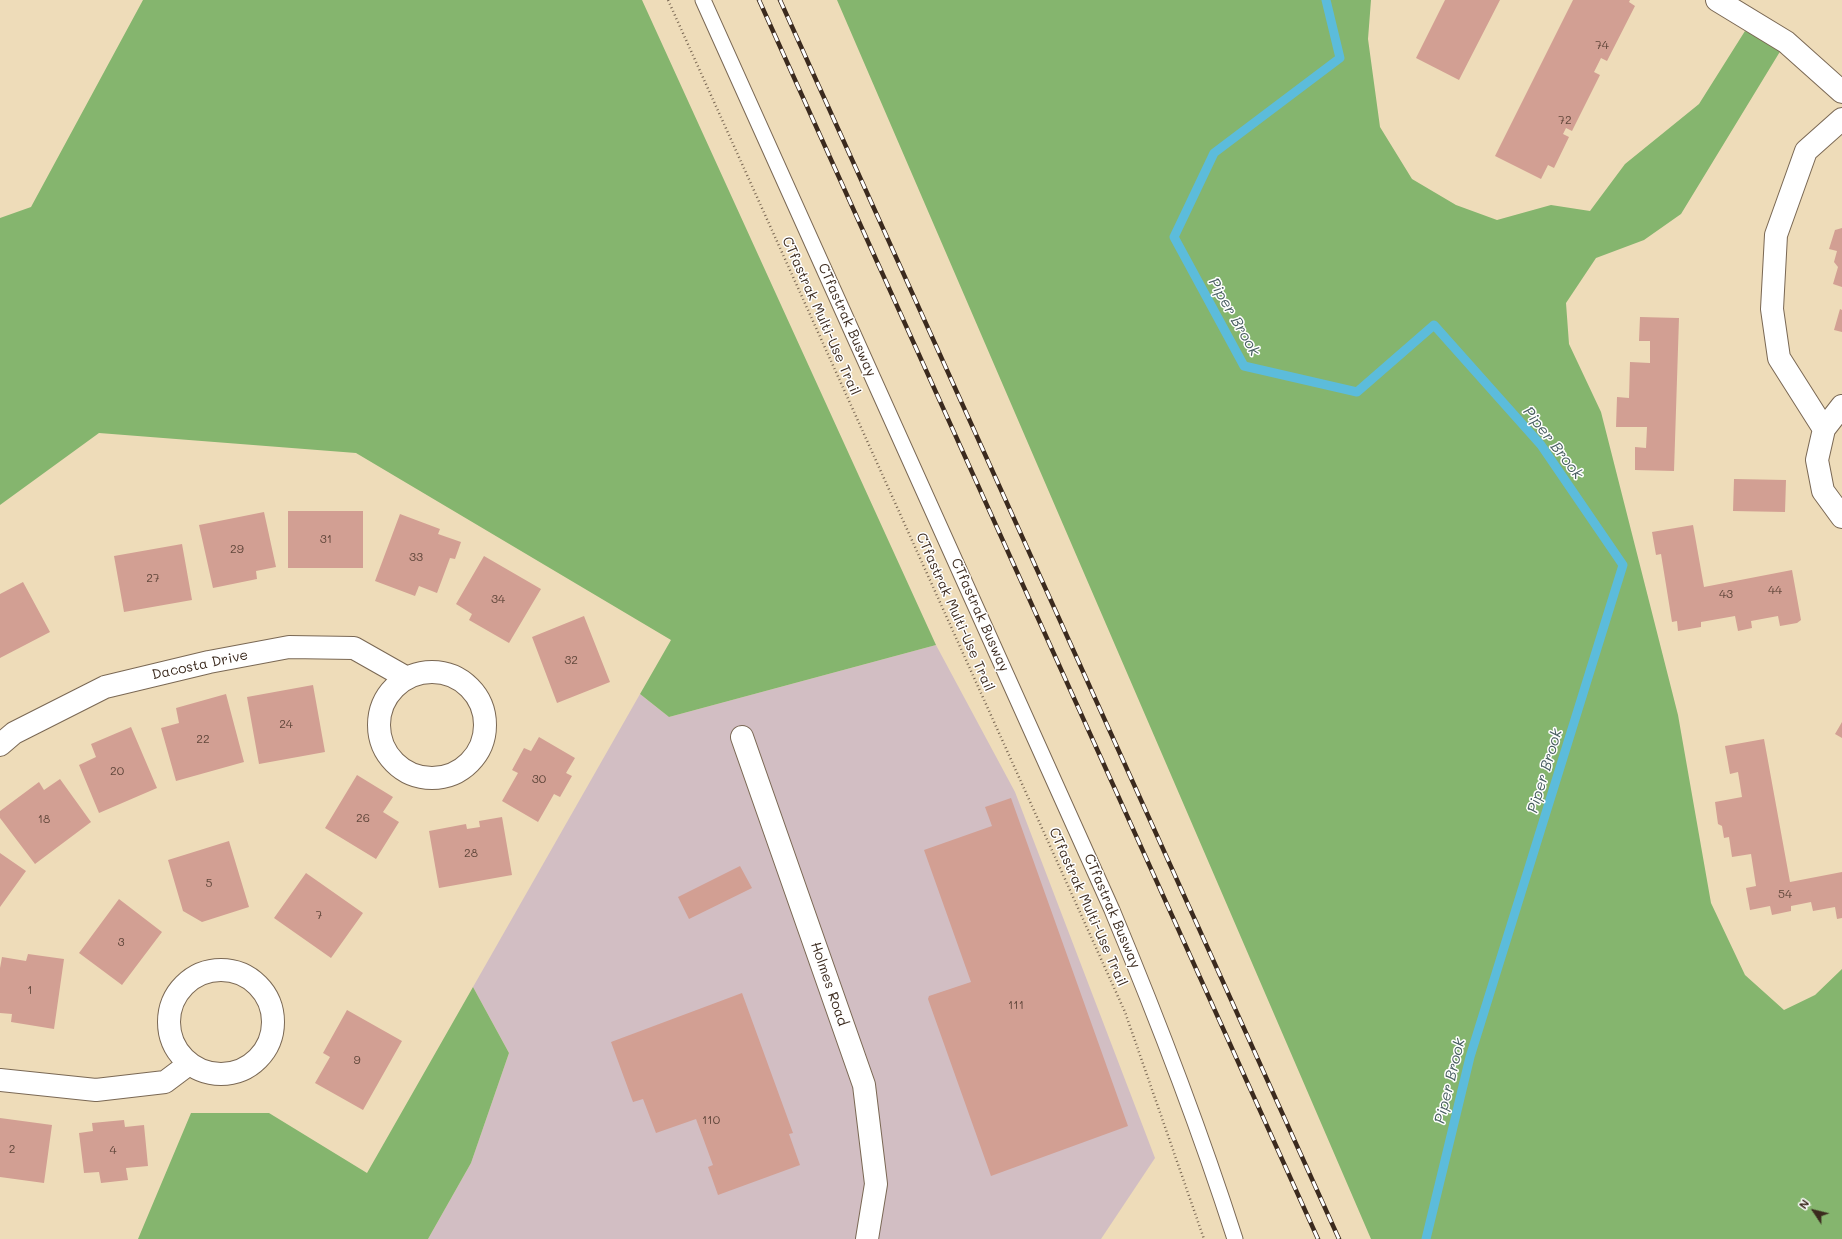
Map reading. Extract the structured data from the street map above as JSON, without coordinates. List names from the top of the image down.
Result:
{
  "streets": {
    "street": ["Dacosta Drive", "Holmes Road"],
    "lane": ["CTfastrak Busway"],
    "path": ["CTfastrak Multi-Use Trail"]
  },
  "water": ["Piper Brook"],
  "house_numbers": [
    "74",
    "72",
    "31",
    "29",
    "33",
    "27",
    "44",
    "43",
    "34",
    "32",
    "24",
    "22",
    "20",
    "30",
    "26",
    "18",
    "28",
    "5",
    "54",
    "7",
    "3",
    "1",
    "111",
    "9",
    "110",
    "2",
    "4"
  ],
  "north": "top left"
}
